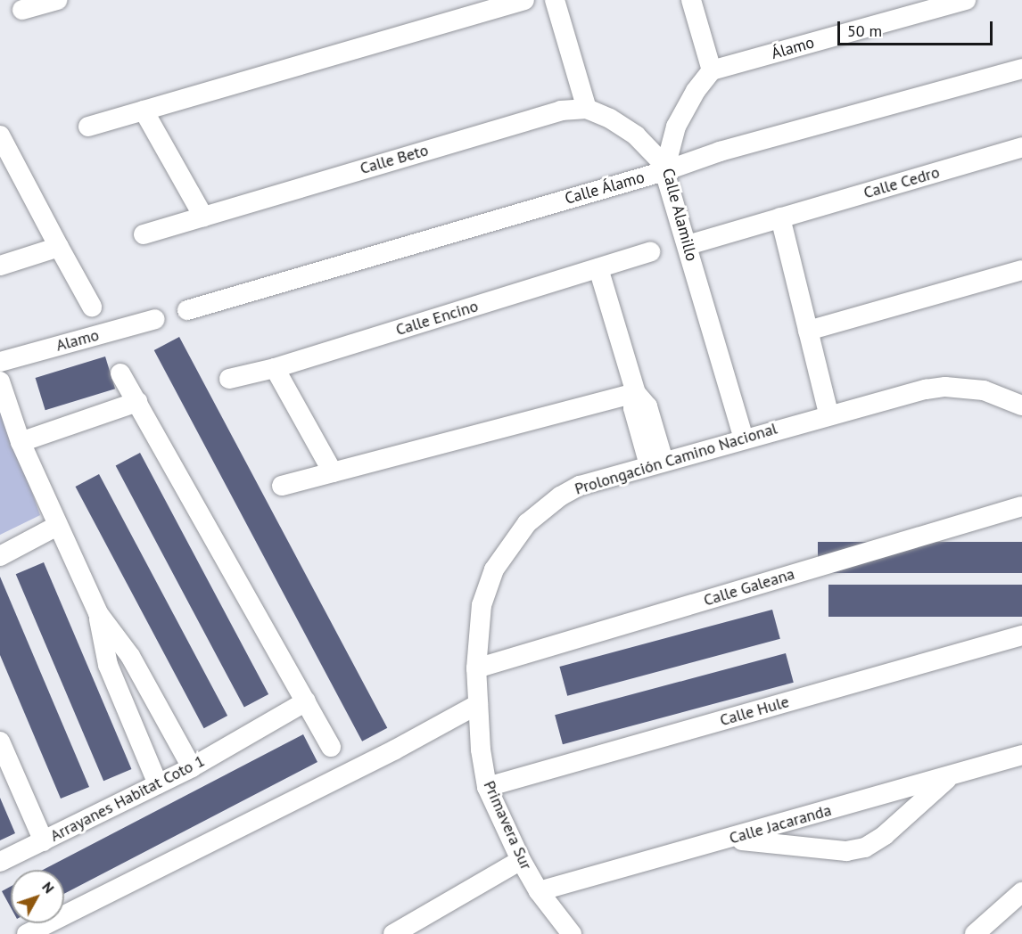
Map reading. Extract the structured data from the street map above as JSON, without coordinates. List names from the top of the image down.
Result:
{
  "streets": {
    "street": [
      "Álamo",
      "Calle Beto",
      "Calle Cedro",
      "Calle Álamo",
      "Calle Alamillo",
      "Calle Encino",
      "Alamo",
      "Prolongación Camino Nacional",
      "Calle Galeana",
      "Calle Hule",
      "Arrayanes Habitat Coto 1",
      "Calle Jacaranda",
      "Primavera Sur"
    ]
  },
  "crossings": [
    ["Álamo", "Calle Alamillo"],
    ["Calle Cedro", "Calle Alamillo"],
    ["Calle Álamo", "Calle Alamillo"],
    ["Calle Alamillo", "Prolongación Camino Nacional"],
    ["Prolongación Camino Nacional", "Calle Galeana"],
    ["Prolongación Camino Nacional", "Primavera Sur"],
    ["Calle Hule", "Primavera Sur"],
    ["Calle Jacaranda", "Primavera Sur"]
  ],
  "scale_bar": "50 m",
  "north": "top right"
}
